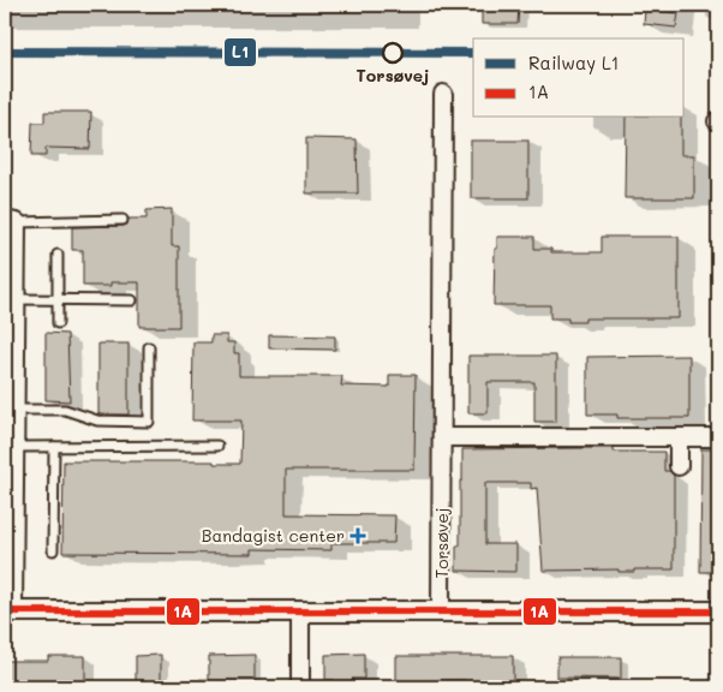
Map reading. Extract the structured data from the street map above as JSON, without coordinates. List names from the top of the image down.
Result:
{
  "streets": {
    "street": ["Torsøvej"]
  },
  "places": {
    "other": ["Torsøvej"],
    "health": ["Bandagist center"]
  },
  "lines": ["rail line L1", "transit line 1A"],
  "legend": ["Railway L1", "1A"]
}
